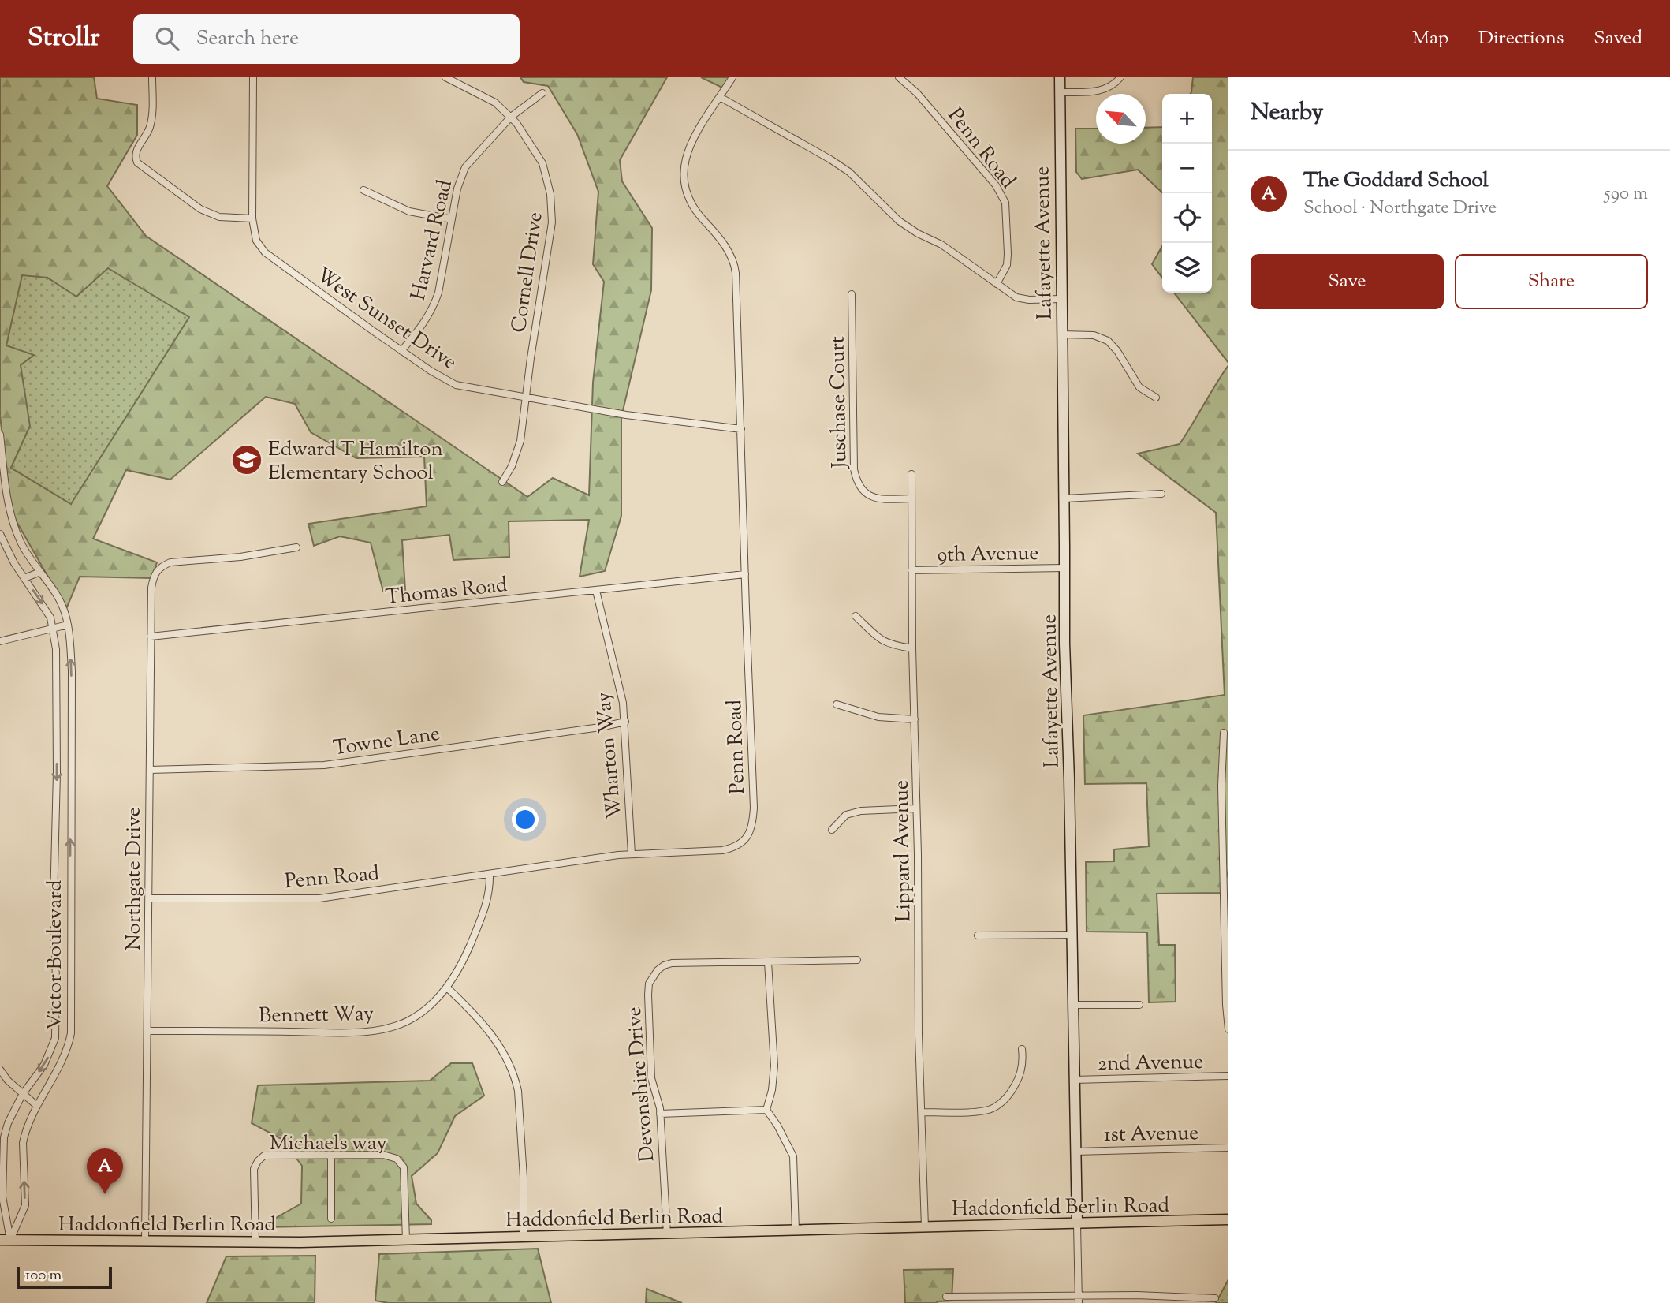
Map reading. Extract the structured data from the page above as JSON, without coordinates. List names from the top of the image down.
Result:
{
  "streets": {
    "main road": ["Haddonfield Berlin Road"],
    "street": [
      "Penn Road",
      "Harvard Road",
      "Lafayette Avenue",
      "Cornell Drive",
      "West Sunset Drive",
      "Juschase Court",
      "9th Avenue",
      "Thomas Road",
      "Towne Lane",
      "Wharton Way",
      "Lippard Avenue",
      "Northgate Drive",
      "Victor Boulevard",
      "Bennett Way",
      "2nd Avenue",
      "Devonshire Drive",
      "1st Avenue",
      "Michaels way"
    ]
  },
  "crossings": [
    ["Penn Road", "West Sunset Drive"],
    ["Penn Road", "Thomas Road"],
    ["Penn Road", "Wharton Way"],
    ["Penn Road", "Northgate Drive"],
    ["Penn Road", "Bennett Way"],
    ["Harvard Road", "Cornell Drive"],
    ["Harvard Road", "West Sunset Drive"],
    ["Lafayette Avenue", "9th Avenue"],
    ["Lafayette Avenue", "2nd Avenue"],
    ["Lafayette Avenue", "1st Avenue"],
    ["Lafayette Avenue", "Haddonfield Berlin Road"],
    ["Cornell Drive", "West Sunset Drive"],
    ["Juschase Court", "Lippard Avenue"],
    ["9th Avenue", "Lippard Avenue"],
    ["Thomas Road", "Wharton Way"],
    ["Thomas Road", "Northgate Drive"],
    ["Towne Lane", "Wharton Way"],
    ["Towne Lane", "Northgate Drive"],
    ["Lippard Avenue", "Haddonfield Berlin Road"],
    ["Northgate Drive", "Bennett Way"],
    ["Northgate Drive", "Haddonfield Berlin Road"],
    ["Victor Boulevard", "Haddonfield Berlin Road"],
    ["Devonshire Drive", "Haddonfield Berlin Road"],
    ["Michaels way", "Haddonfield Berlin Road"]
  ],
  "places": {
    "school or university": ["Edward T Hamilton Elementary School"]
  },
  "scale_bar": "100 m",
  "north": "top left",
  "page": {
    "header": "Strollr",
    "search": "Search here",
    "nav": ["Map", "Directions", "Saved"],
    "heading": "Nearby",
    "map_buttons": ["+", "−"],
    "list": [
      {
        "mark": "A",
        "name": "The Goddard School",
        "note": "School · Northgate Drive",
        "value": "590 m"
      }
    ],
    "buttons": ["Save", "Share"],
    "pins": "A",
    "scale": "100 m"
  }
}
